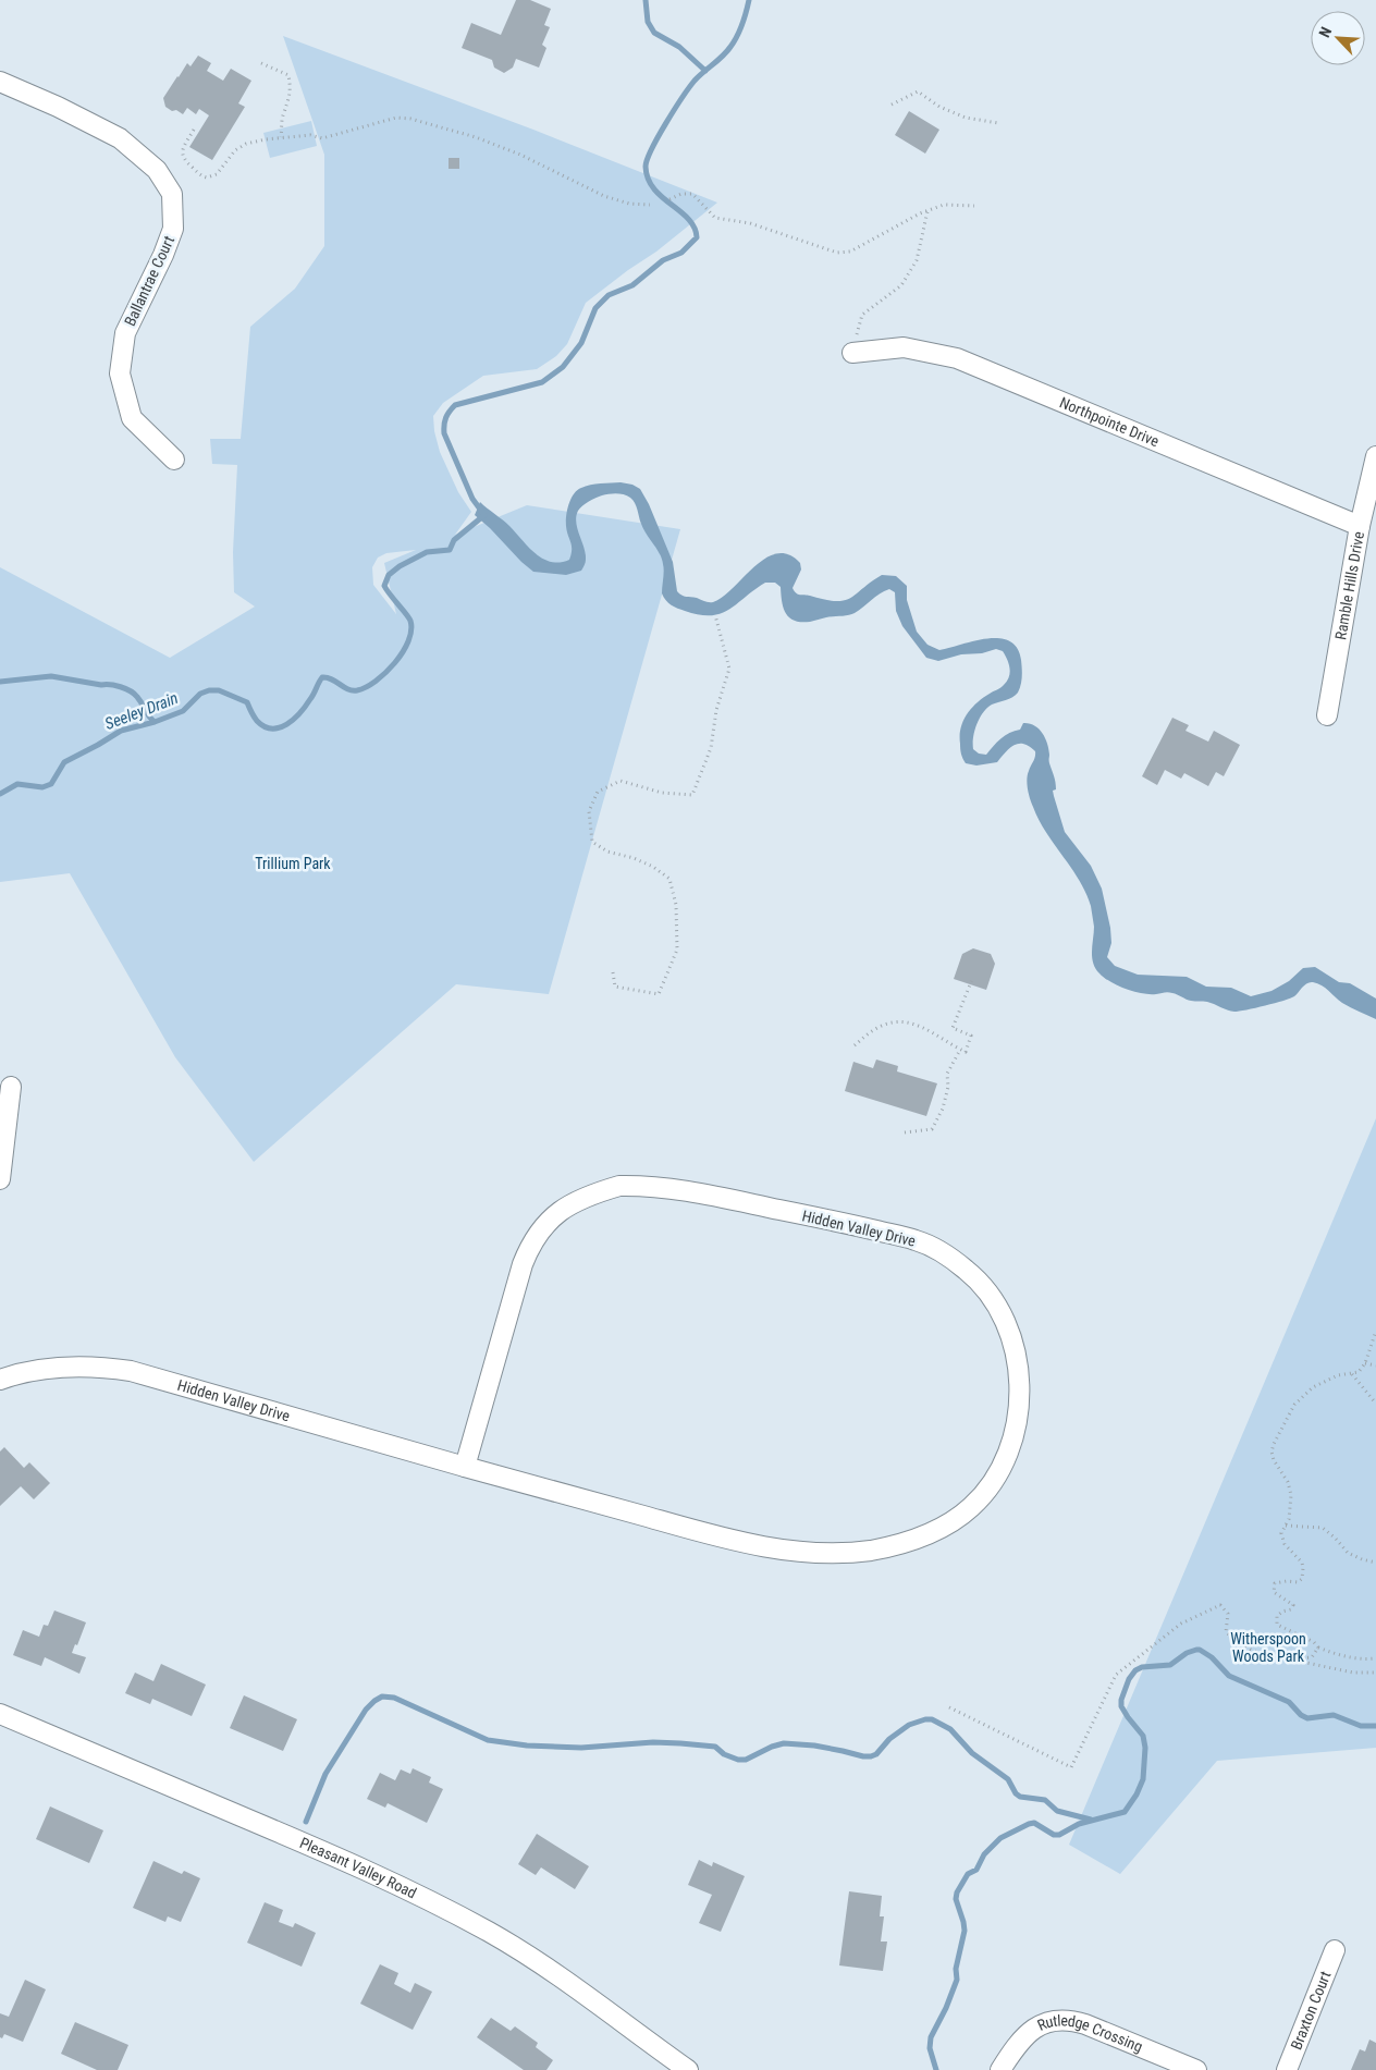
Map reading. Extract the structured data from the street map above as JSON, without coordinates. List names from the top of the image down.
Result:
{
  "streets": {
    "street": [
      "Ballantrae Court",
      "Northpointe Drive",
      "Ramble Hills Drive",
      "Hidden Valley Drive",
      "Pleasant Valley Road",
      "Braxton Court",
      "Rutledge Crossing"
    ]
  },
  "crossings": [
    ["Northpointe Drive", "Ramble Hills Drive"]
  ],
  "water": ["Seeley Drain"],
  "parks": ["Trillium Park", "Witherspoon Woods Park"],
  "north": "top left"
}
